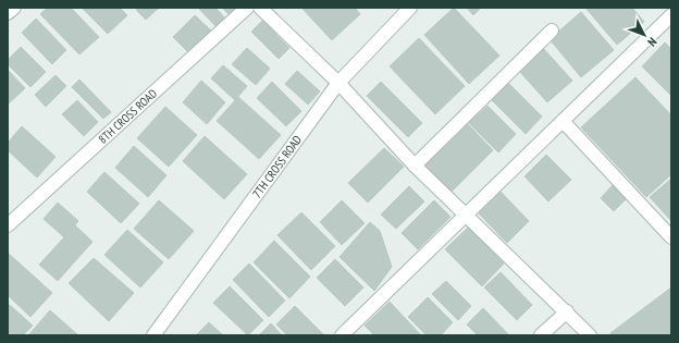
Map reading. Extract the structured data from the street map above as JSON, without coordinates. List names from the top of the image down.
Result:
{
  "streets": {
    "street": ["8TH CROSS ROAD", "7TH CROSS ROAD"]
  },
  "north": "bottom right"
}
